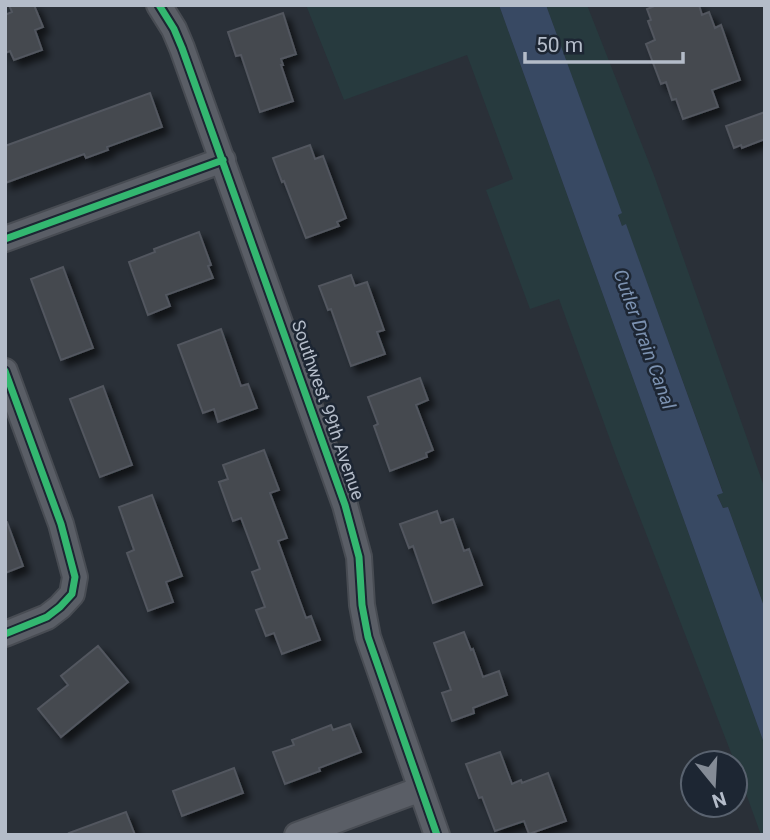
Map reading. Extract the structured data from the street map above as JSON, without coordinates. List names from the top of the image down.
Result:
{
  "streets": {
    "street": ["Southwest 99th Avenue"]
  },
  "water": ["Cutler Drain Canal"],
  "scale_bar": "50 m",
  "north": "bottom"
}
